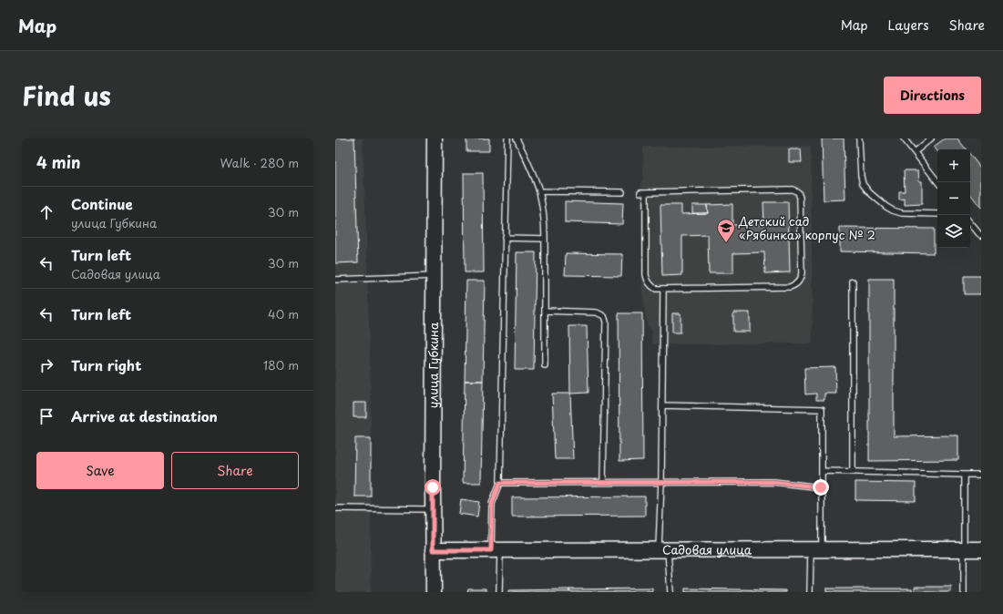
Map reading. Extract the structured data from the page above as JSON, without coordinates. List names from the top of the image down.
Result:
{
  "streets": {
    "street": ["улица Губкина", "Садовая улица"]
  },
  "crossings": [
    ["улица Губкина", "Садовая улица"]
  ],
  "places": {
    "school or university": ["Детский сад «Рябинка» корпус № 2"]
  },
  "page": {
    "header": "Map",
    "nav": ["Map", "Layers", "Share"],
    "title": "Find us",
    "buttons": [
      "Directions",
      ["Save", "Share"]
    ],
    "heading": ["4 min", "Walk · 280 m"],
    "map_buttons": ["+", "−"],
    "list": [
      ["Continue", "улица Губкина", "30 m"],
      ["Turn left", "Садовая улица", "30 m"],
      ["Turn left", "40 m"],
      ["Turn right", "180 m"],
      "Arrive at destination"
    ]
  }
}
